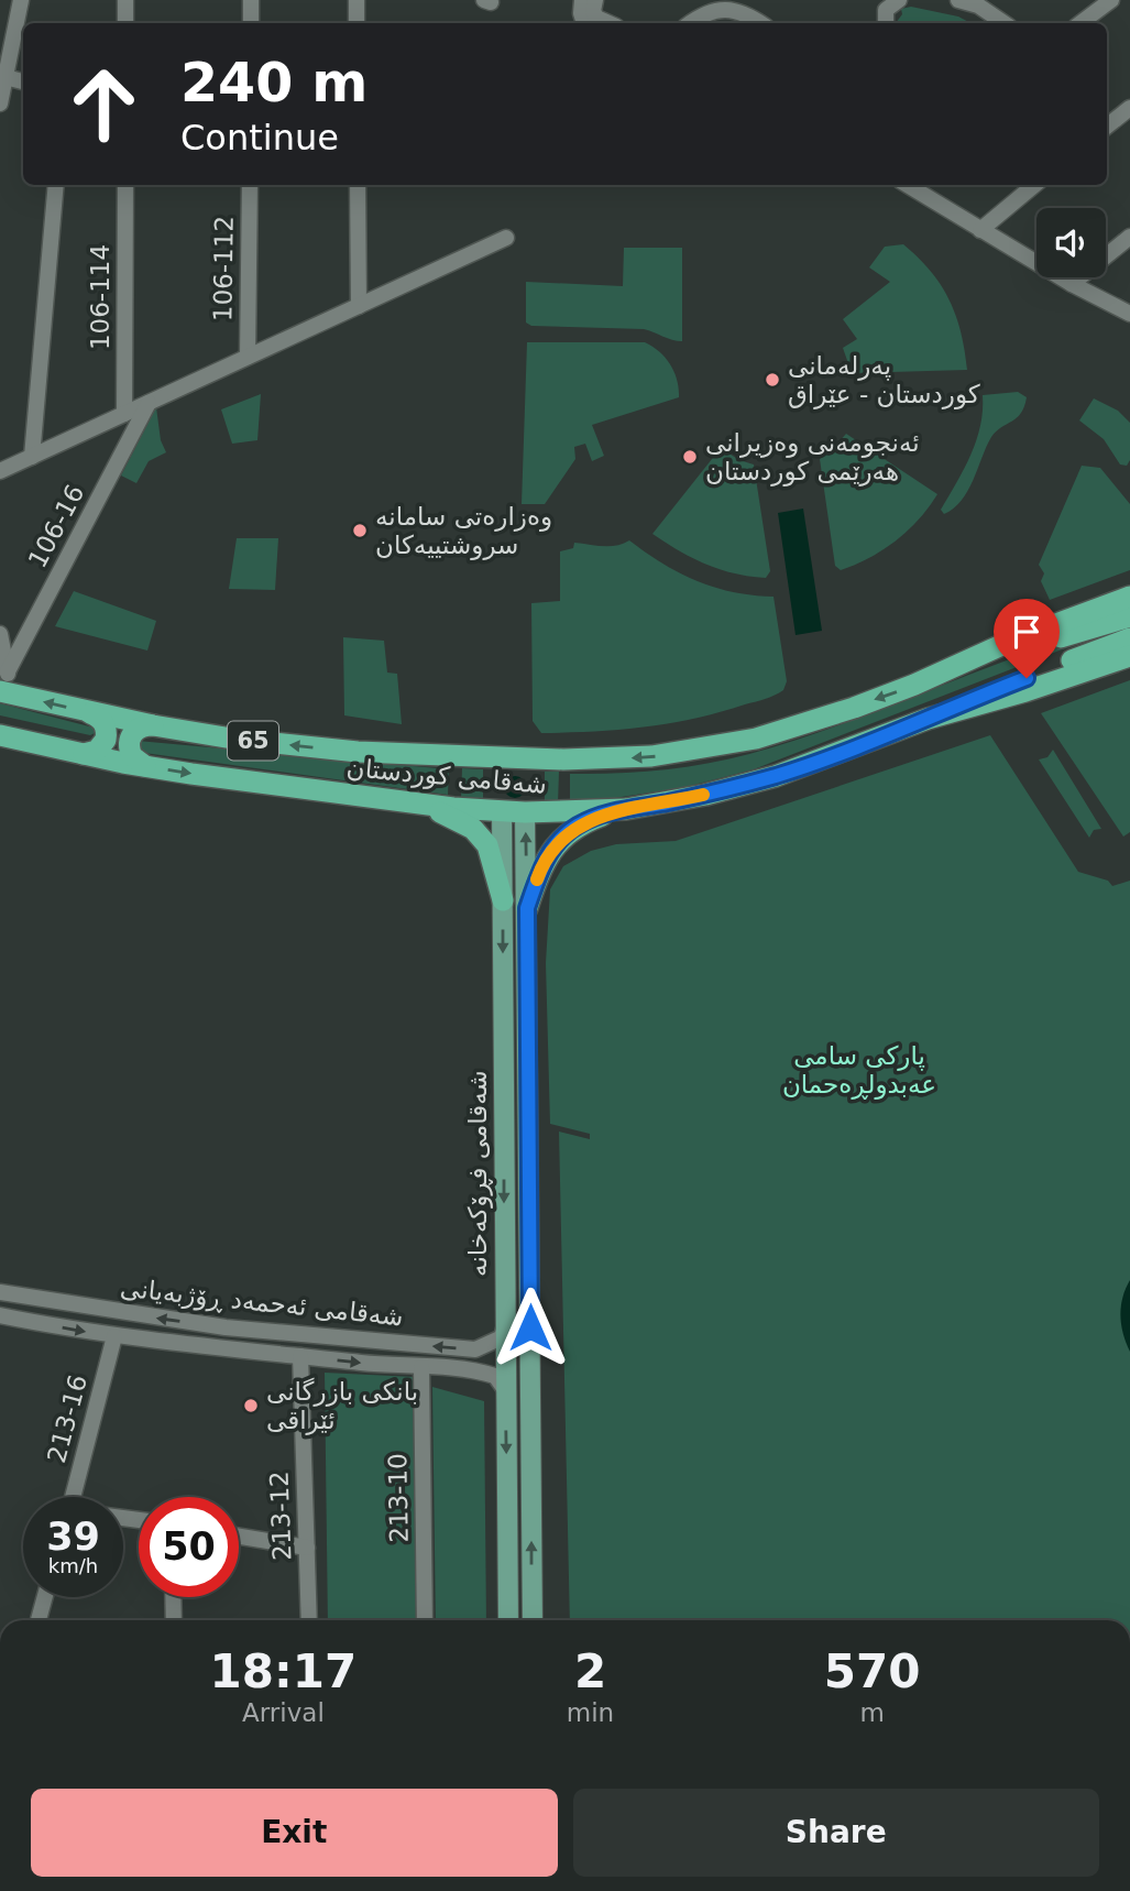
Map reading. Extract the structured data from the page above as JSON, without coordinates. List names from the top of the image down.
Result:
{
  "streets": {
    "highway": ["65", "شەقامی کوردستان"],
    "main road": ["شەقامی فڕۆکەخانە"],
    "street": [
      "106-112",
      "106-114",
      "106-16",
      "شەقامی ئەحمەد ڕۆژبەیانی",
      "213-16",
      "213-10",
      "213-12"
    ]
  },
  "crossings": [
    ["106-16", "شەقامی کوردستان"],
    ["شەقامی کوردستان", "شەقامی فڕۆکەخانە"],
    ["شەقامی ئەحمەد ڕۆژبەیانی", "213-16"],
    ["شەقامی ئەحمەد ڕۆژبەیانی", "213-10"],
    ["شەقامی ئەحمەد ڕۆژبەیانی", "213-12"]
  ],
  "parks": ["پارکی سامی عەبدولڕەحمان"],
  "places": [
    "پەرلەمانی کوردستان - عێراق",
    "ئەنجومەنی وەزیرانی هەرێمی کوردستان",
    "وەزارەتی سامانە سروشتییەکان",
    "بانکی بازرگانی ئێراقی"
  ],
  "page": {
    "turn": ["240 m", "Continue"],
    "speed": "39 km/h",
    "limit": "50",
    "eta": [
      "18:17",
      "Arrival",
      "2",
      "min",
      "570",
      "m"
    ],
    "buttons": ["Exit", "Share"]
  }
}
